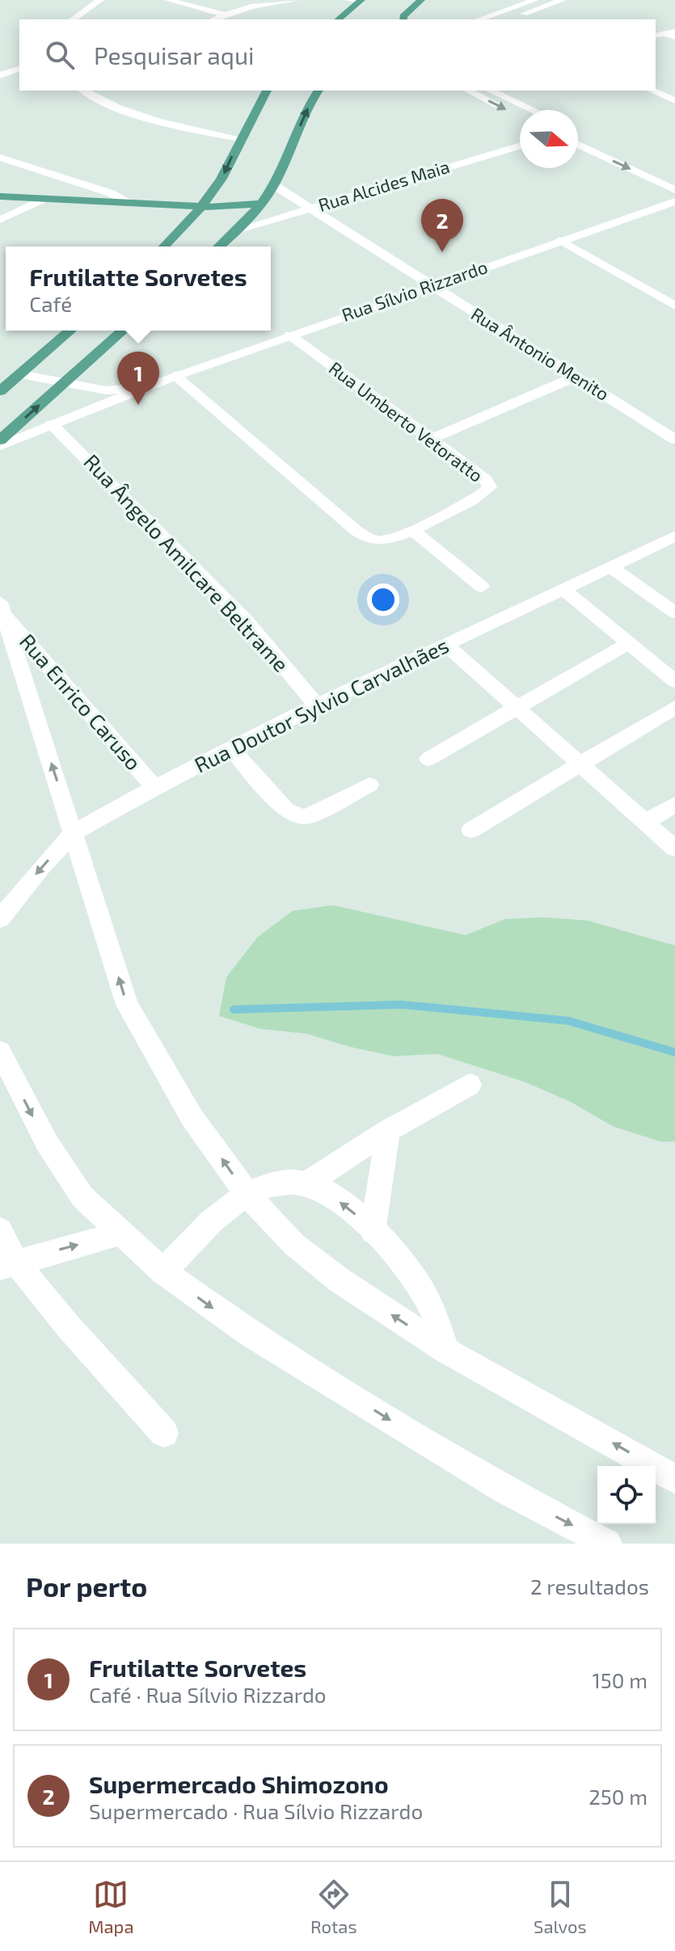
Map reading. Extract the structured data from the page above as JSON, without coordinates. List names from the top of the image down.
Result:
{
  "streets": {
    "street": [
      "Rua Alcides Maia",
      "Rua Sílvio Rizzardo",
      "Rua Ântonio Menito",
      "Rua Umberto Vetoratto",
      "Rua Ângelo Amilcare Beltrame",
      "Rua Enrico Caruso",
      "Rua Doutor Sylvio Carvalhães"
    ]
  },
  "crossings": [
    ["Rua Alcides Maia", "Rua Ântonio Menito"],
    ["Rua Sílvio Rizzardo", "Rua Ântonio Menito"],
    ["Rua Sílvio Rizzardo", "Rua Umberto Vetoratto"],
    ["Rua Sílvio Rizzardo", "Rua Ângelo Amilcare Beltrame"],
    ["Rua Ângelo Amilcare Beltrame", "Rua Doutor Sylvio Carvalhães"],
    ["Rua Enrico Caruso", "Rua Doutor Sylvio Carvalhães"]
  ],
  "north": "right",
  "page": {
    "search": "Pesquisar aqui",
    "pins": ["2", "1"],
    "popup": ["Frutilatte Sorvetes", "Café"],
    "heading": ["Por perto", "2 resultados"],
    "list": [
      {
        "mark": "1",
        "name": "Frutilatte Sorvetes",
        "note": "Café · Rua Sílvio Rizzardo",
        "value": "150 m"
      },
      {
        "mark": "2",
        "name": "Supermercado Shimozono",
        "note": "Supermercado · Rua Sílvio Rizzardo",
        "value": "250 m"
      }
    ],
    "nav": ["Mapa", "Rotas", "Salvos"]
  }
}
